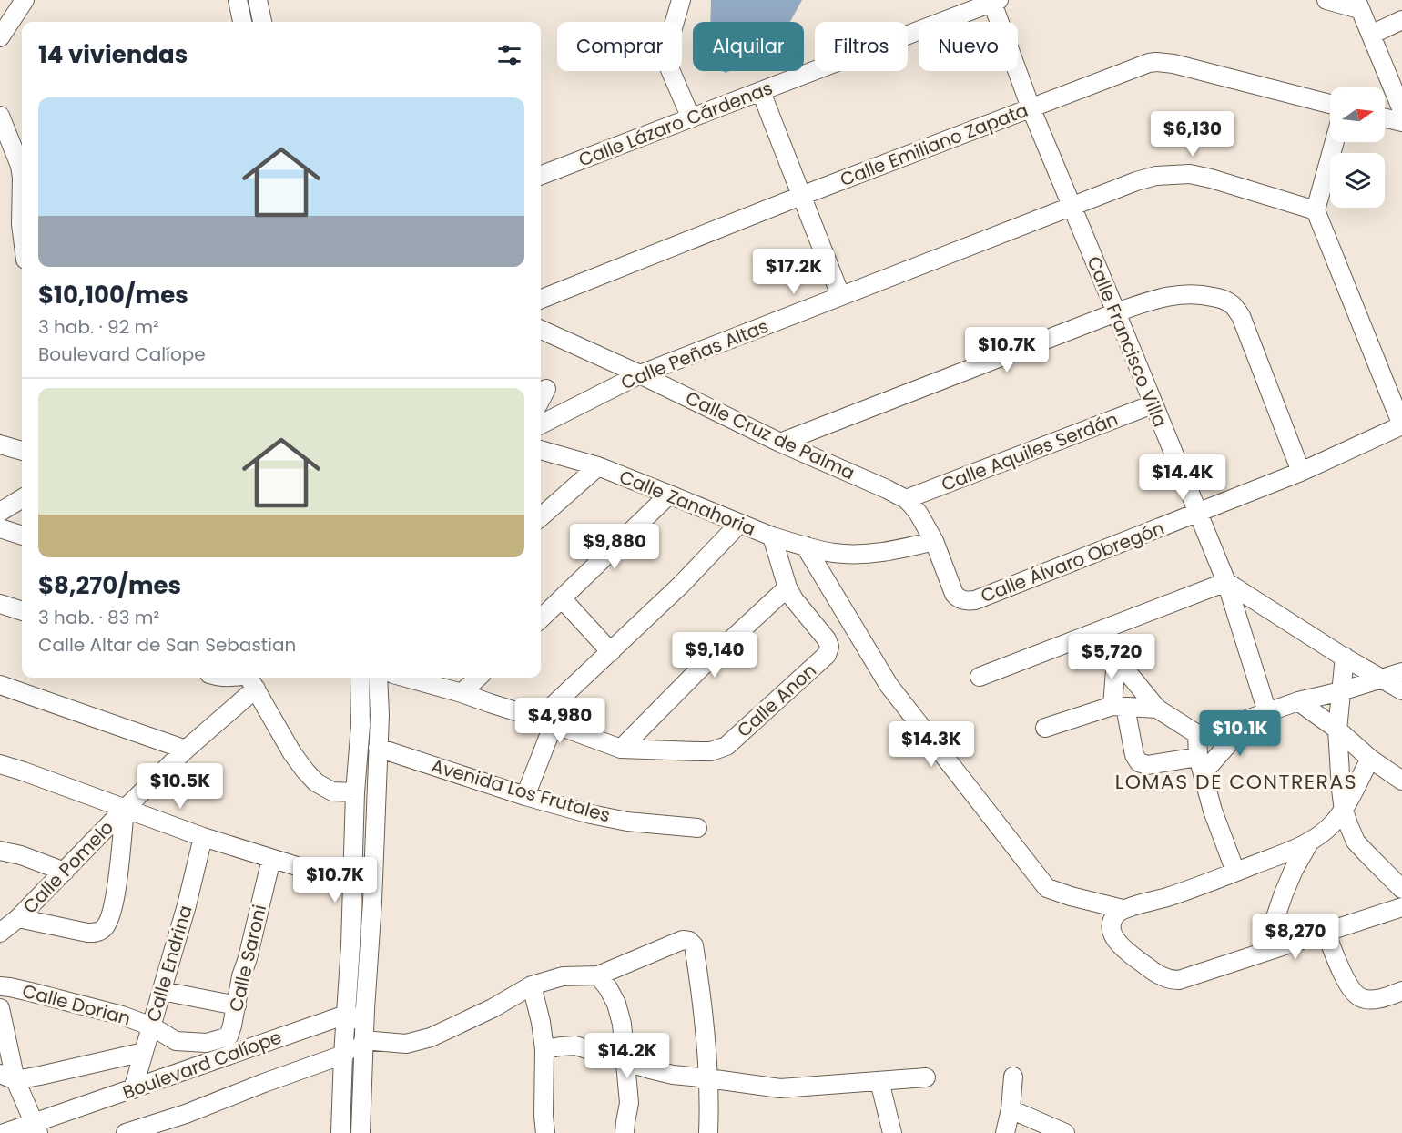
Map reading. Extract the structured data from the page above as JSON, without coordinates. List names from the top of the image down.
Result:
{
  "streets": {
    "street": [
      "Calle Lázaro Cárdenas",
      "Calle Emiliano Zapata",
      "Calle Francisco Villa",
      "Calle Peñas Altas",
      "Calle Cruz de Palma",
      "Calle Aquiles Serdán",
      "Calle Zanahoria",
      "Calle Álvaro Obregón",
      "Calle Anon",
      "Avenida Los Frutales",
      "Calle Pomelo",
      "Calle Saroni",
      "Calle Endrina",
      "Calle Dorian",
      "Boulevard Calíope"
    ]
  },
  "crossings": [
    ["Calle Lázaro Cárdenas", "Calle Francisco Villa"],
    ["Calle Emiliano Zapata", "Calle Francisco Villa"],
    ["Calle Francisco Villa", "Calle Peñas Altas"],
    ["Calle Francisco Villa", "Calle Aquiles Serdán"],
    ["Calle Francisco Villa", "Calle Álvaro Obregón"],
    ["Calle Peñas Altas", "Calle Cruz de Palma"],
    ["Calle Cruz de Palma", "Calle Aquiles Serdán"],
    ["Calle Cruz de Palma", "Calle Álvaro Obregón"],
    ["Calle Zanahoria", "Calle Anon"],
    ["Calle Saroni", "Calle Dorian"],
    ["Calle Saroni", "Boulevard Calíope"],
    ["Calle Endrina", "Calle Dorian"],
    ["Calle Endrina", "Boulevard Calíope"]
  ],
  "districts": ["LOMAS DE CONTRERAS"],
  "north": "right",
  "page": {
    "chip": [
      "Comprar",
      "Alquilar",
      "Filtros",
      "Nuevo"
    ],
    "heading": "14 viviendas",
    "list": [
      {
        "name": "$10,100/mes",
        "note": "3 hab. · 92 m² · Boulevard Calíope"
      },
      {
        "name": "$8,270/mes",
        "note": "3 hab. · 83 m² · Calle Altar de San Sebastian"
      }
    ],
    "price": [
      "$6,130",
      "$17.2K",
      "$10.7K",
      "$14.4K",
      "$9,880",
      "$9,140",
      "$5,720",
      "$4,980",
      "$10.1K",
      "$14.3K",
      "$10.5K",
      "$10.7K",
      "$8,270",
      "$14.2K"
    ]
  }
}
